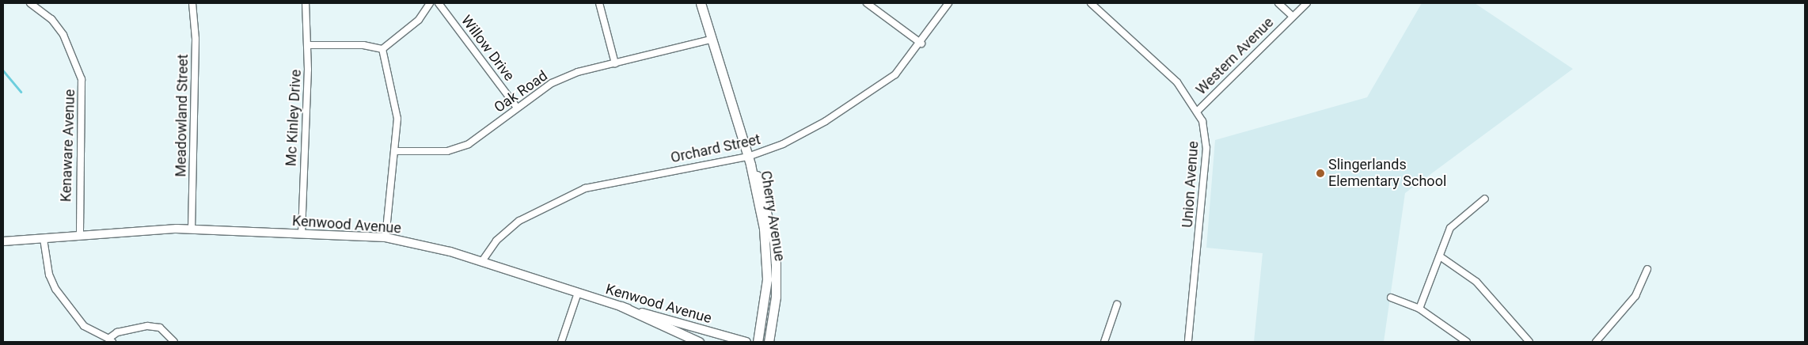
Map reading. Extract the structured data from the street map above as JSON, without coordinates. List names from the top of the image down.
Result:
{
  "streets": {
    "main road": ["Cherry Avenue", "Kenwood Avenue"],
    "street": [
      "Willow Drive",
      "Western Avenue",
      "Oak Road",
      "Meadowland Street",
      "Mc Kinley Drive",
      "Kenaware Avenue",
      "Orchard Street",
      "Union Avenue"
    ]
  },
  "crossings": [
    ["Willow Drive", "Oak Road"],
    ["Western Avenue", "Union Avenue"],
    ["Oak Road", "Cherry Avenue"],
    ["Meadowland Street", "Kenwood Avenue"],
    ["Mc Kinley Drive", "Kenwood Avenue"],
    ["Kenaware Avenue", "Kenwood Avenue"],
    ["Orchard Street", "Cherry Avenue"],
    ["Orchard Street", "Kenwood Avenue"]
  ],
  "places": ["Slingerlands Elementary School"]
}
